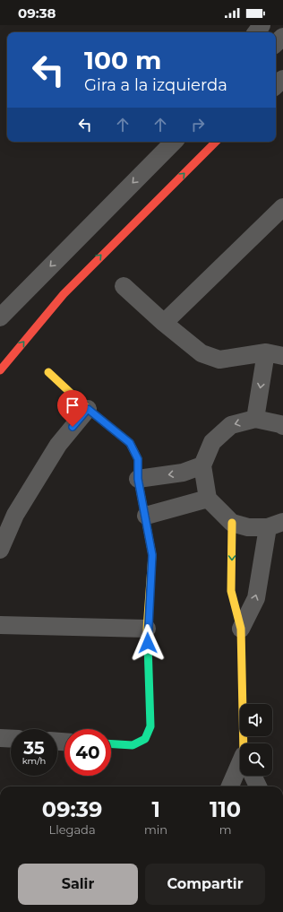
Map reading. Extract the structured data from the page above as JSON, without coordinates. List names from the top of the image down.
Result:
{
  "page": {
    "status": "09:38",
    "turn": ["100 m", "Gira a la izquierda"],
    "speed": "35 km/h",
    "limit": "40",
    "eta": [
      "09:39",
      "Llegada",
      "1",
      "min",
      "110",
      "m"
    ],
    "buttons": ["Salir", "Compartir"]
  }
}
